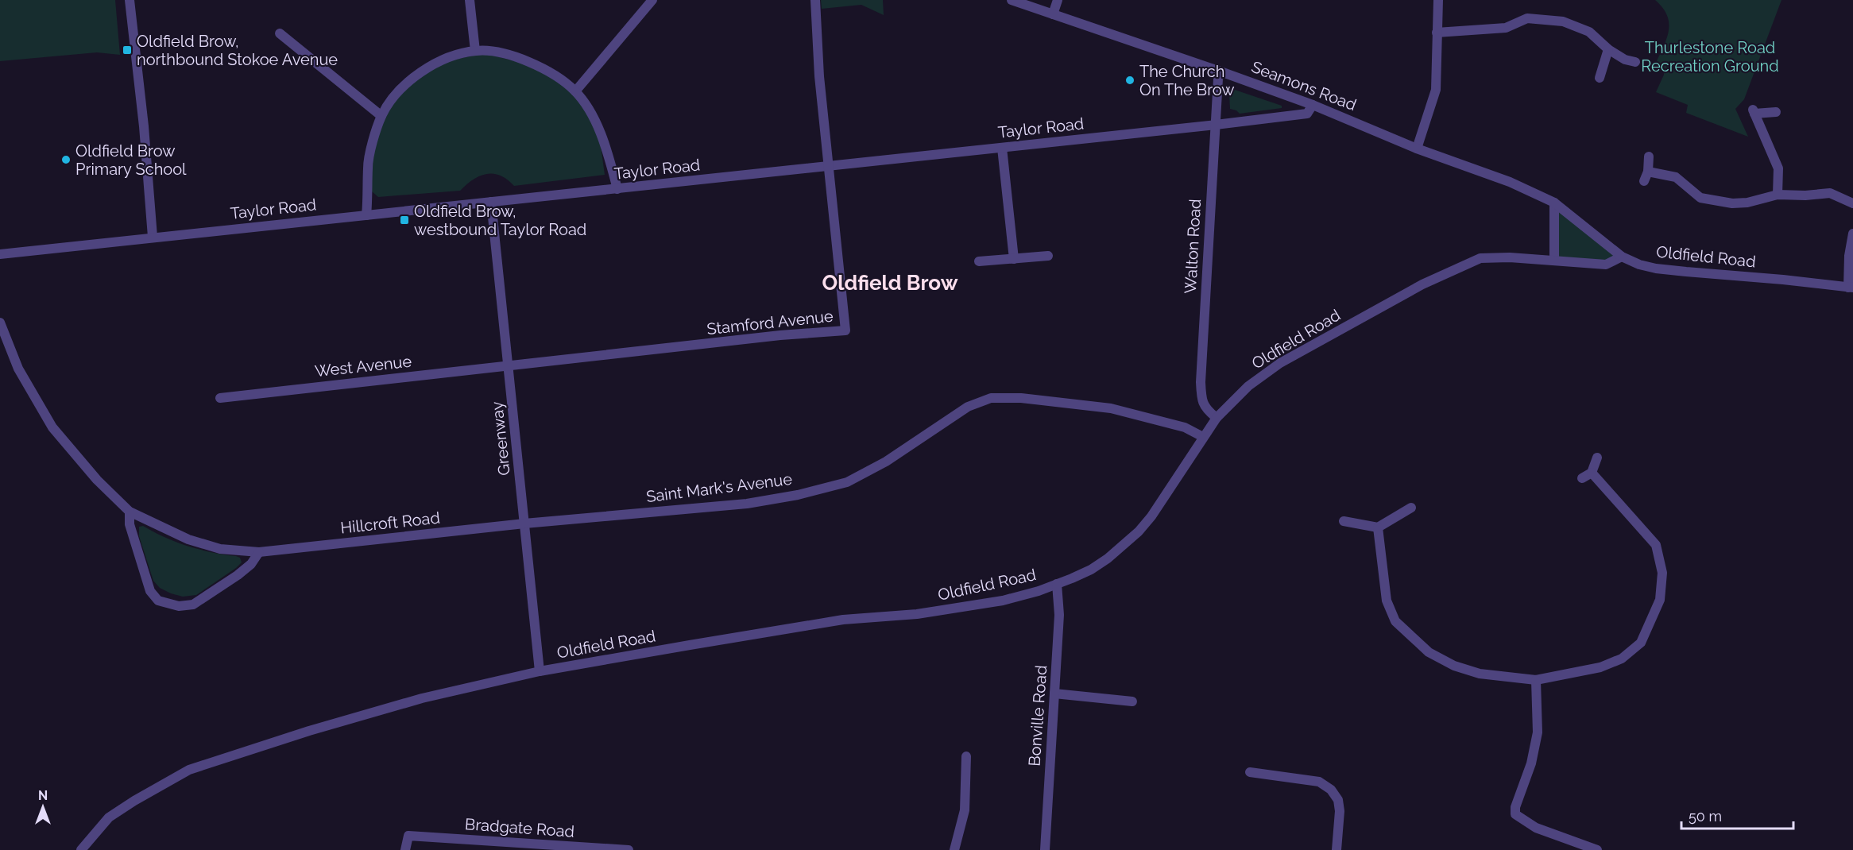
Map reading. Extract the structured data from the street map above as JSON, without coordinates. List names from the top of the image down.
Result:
{
  "streets": {
    "street": [
      "Seamons Road",
      "Taylor Road",
      "Walton Road",
      "Oldfield Road",
      "Stamford Avenue",
      "West Avenue",
      "Greenway",
      "Saint Mark's Avenue",
      "Hillcroft Road",
      "Bonville Road",
      "Bradgate Road"
    ]
  },
  "crossings": [
    ["Seamons Road", "Taylor Road"],
    ["Seamons Road", "Walton Road"],
    ["Seamons Road", "Oldfield Road"],
    ["Taylor Road", "Walton Road"],
    ["Taylor Road", "Stamford Avenue"],
    ["Taylor Road", "Greenway"],
    ["Walton Road", "Oldfield Road"],
    ["Oldfield Road", "Greenway"],
    ["Oldfield Road", "Saint Mark's Avenue"],
    ["Oldfield Road", "Bonville Road"],
    ["Stamford Avenue", "West Avenue"],
    ["Stamford Avenue", "Greenway"],
    ["West Avenue", "Greenway"],
    ["Greenway", "Saint Mark's Avenue"],
    ["Greenway", "Hillcroft Road"],
    ["Saint Mark's Avenue", "Hillcroft Road"]
  ],
  "districts": ["Oldfield Brow"],
  "parks": ["Thurlestone Road Recreation Ground"],
  "places": {
    "transit": ["Oldfield Brow, northbound Stokoe Avenue", "Oldfield Brow, westbound Taylor Road"],
    "other": ["The Church On The Brow", "Oldfield Brow Primary School"]
  },
  "scale_bar": "50 m",
  "north": "top"
}
